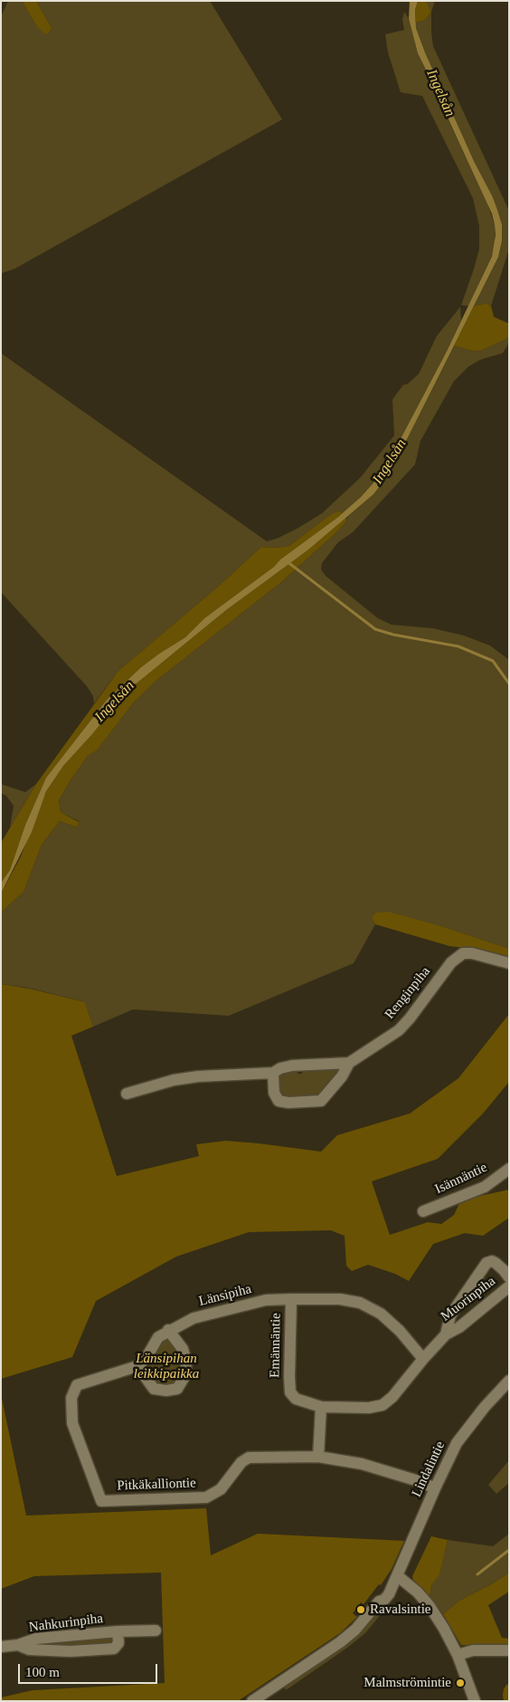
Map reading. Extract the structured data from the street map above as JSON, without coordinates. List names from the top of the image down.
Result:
{
  "streets": {
    "street": [
      "Renginpiha",
      "Isännäntie",
      "Länsipiha",
      "Muorinpiha",
      "Emännäntie",
      "Lindalintie",
      "Pitkäkalliontie",
      "Nahkurinpiha"
    ]
  },
  "crossings": [
    ["Länsipiha", "Muorinpiha"],
    ["Länsipiha", "Emännäntie"],
    ["Länsipiha", "Pitkäkalliontie"],
    ["Muorinpiha", "Emännäntie"],
    ["Lindalintie", "Pitkäkalliontie"]
  ],
  "water": ["Ingelsån"],
  "parks": ["Länsipihan leikkipaikka"],
  "places": ["Ravalsintie", "Malmströmintie"],
  "scale_bar": "100 m"
}
